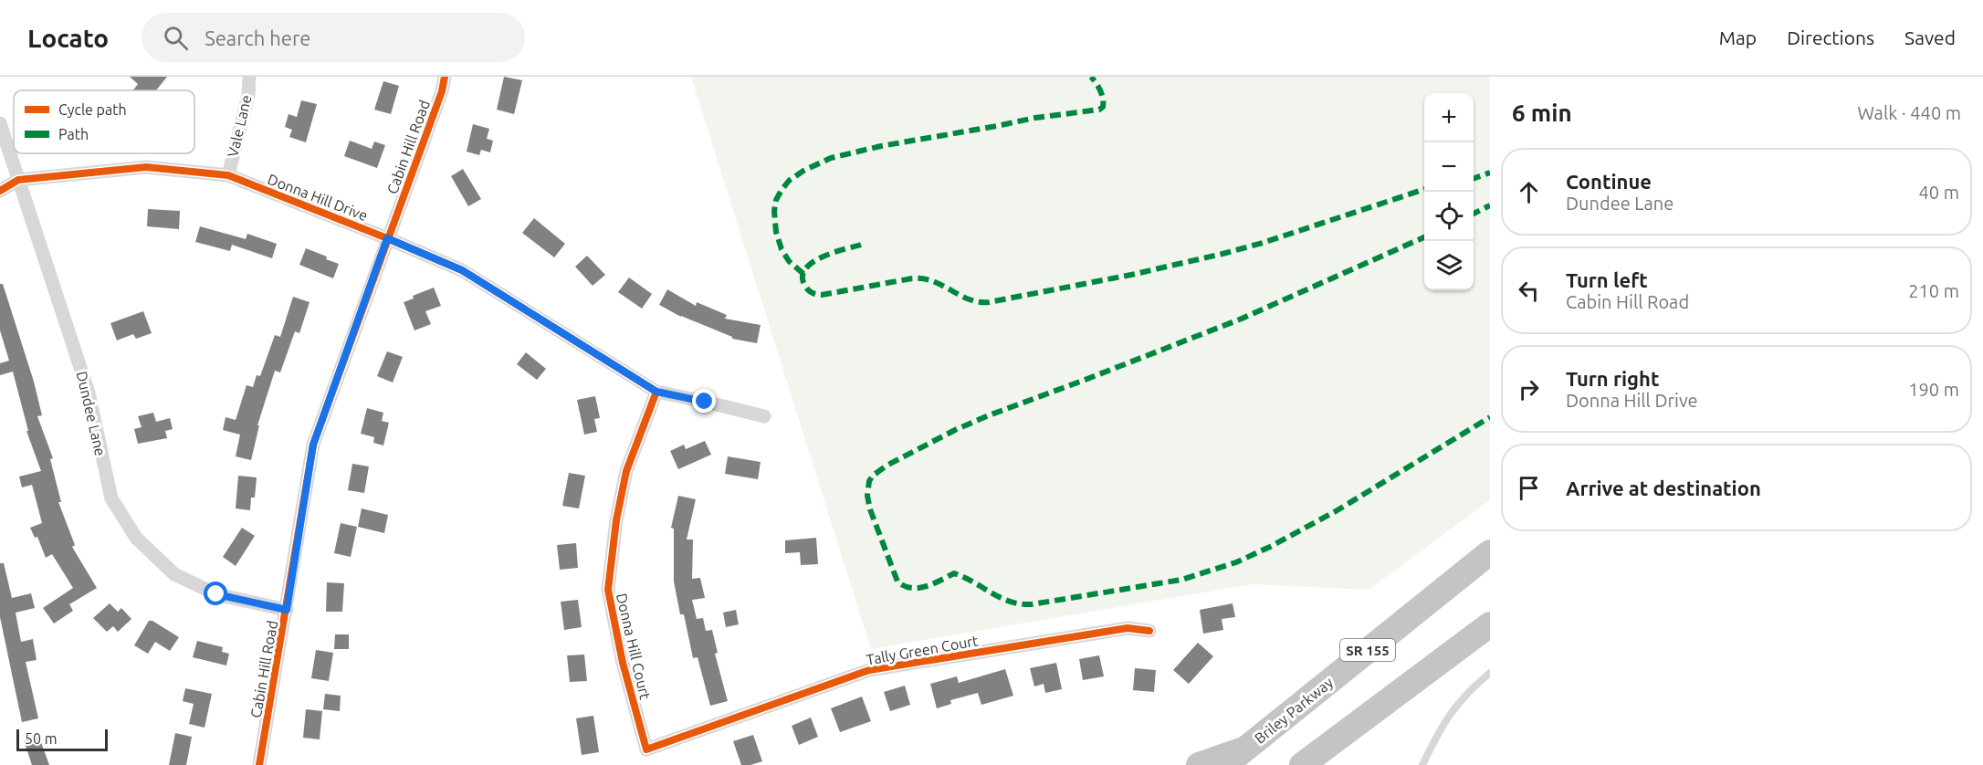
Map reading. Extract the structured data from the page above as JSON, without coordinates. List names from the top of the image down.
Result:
{
  "streets": {
    "highway": ["SR 155", "Briley Parkway"],
    "street": [
      "Vale Lane",
      "Cabin Hill Road",
      "Donna Hill Drive",
      "Dundee Lane",
      "Donna Hill Court",
      "Tally Green Court"
    ]
  },
  "crossings": [
    ["Vale Lane", "Donna Hill Drive"],
    ["Cabin Hill Road", "Donna Hill Drive"],
    ["Cabin Hill Road", "Dundee Lane"],
    ["Donna Hill Drive", "Dundee Lane"],
    ["Donna Hill Drive", "Donna Hill Court"],
    ["Donna Hill Court", "Tally Green Court"]
  ],
  "legend": ["Cycle path", "Path"],
  "scale_bar": "50 m",
  "page": {
    "header": "Locato",
    "search": "Search here",
    "nav": ["Map", "Directions", "Saved"],
    "heading": ["6 min", "Walk · 440 m"],
    "map_buttons": ["+", "−"],
    "list": [
      ["Continue", "Dundee Lane", "40 m"],
      ["Turn left", "Cabin Hill Road", "210 m"],
      ["Turn right", "Donna Hill Drive", "190 m"],
      "Arrive at destination"
    ],
    "scale": "50 m"
  }
}
